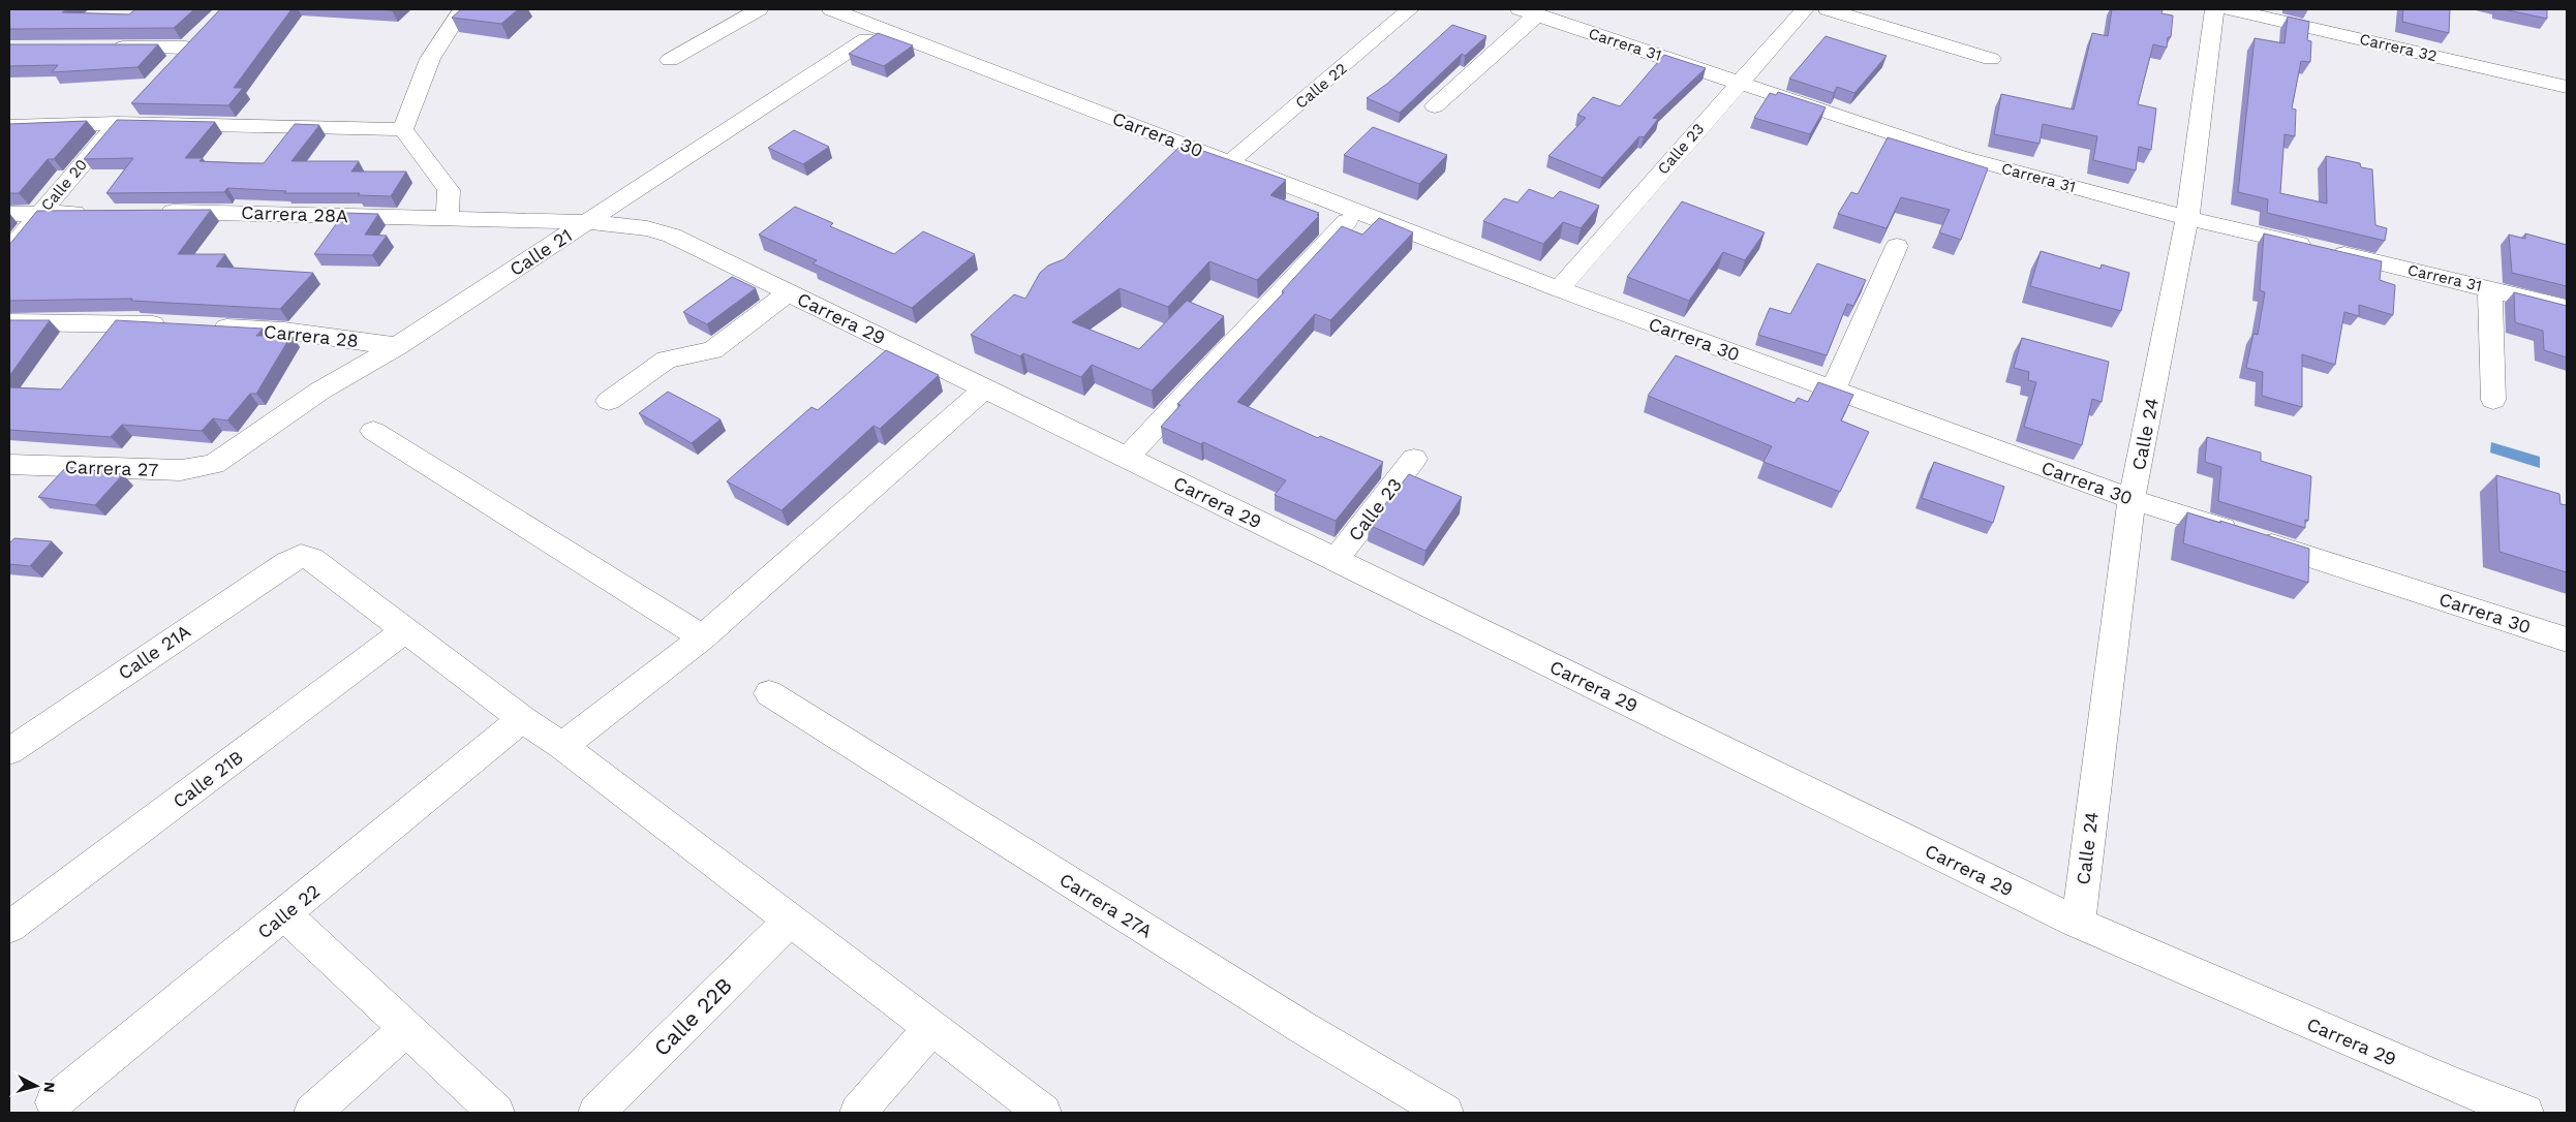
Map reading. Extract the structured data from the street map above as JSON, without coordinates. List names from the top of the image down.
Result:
{
  "streets": {
    "street": [
      "Carrera 31",
      "Carrera 32",
      "Calle 22",
      "Carrera 30",
      "Calle 23",
      "Calle 20",
      "Carrera 28A",
      "Calle 21",
      "Carrera 29",
      "Carrera 28",
      "Calle 24",
      "Carrera 27",
      "Calle 21A",
      "Calle 21B",
      "Carrera 27A",
      "Calle 22B"
    ]
  },
  "crossings": [
    ["Carrera 31", "Calle 23"],
    ["Carrera 31", "Calle 24"],
    ["Calle 22", "Carrera 30"],
    ["Carrera 30", "Calle 23"],
    ["Carrera 30", "Calle 24"],
    ["Calle 23", "Carrera 29"],
    ["Carrera 28A", "Calle 21"],
    ["Carrera 28A", "Carrera 29"],
    ["Calle 21", "Carrera 28"],
    ["Calle 21", "Carrera 27"],
    ["Carrera 29", "Calle 24"],
    ["Calle 21A", "Calle 21B"]
  ],
  "north": "right"
}
